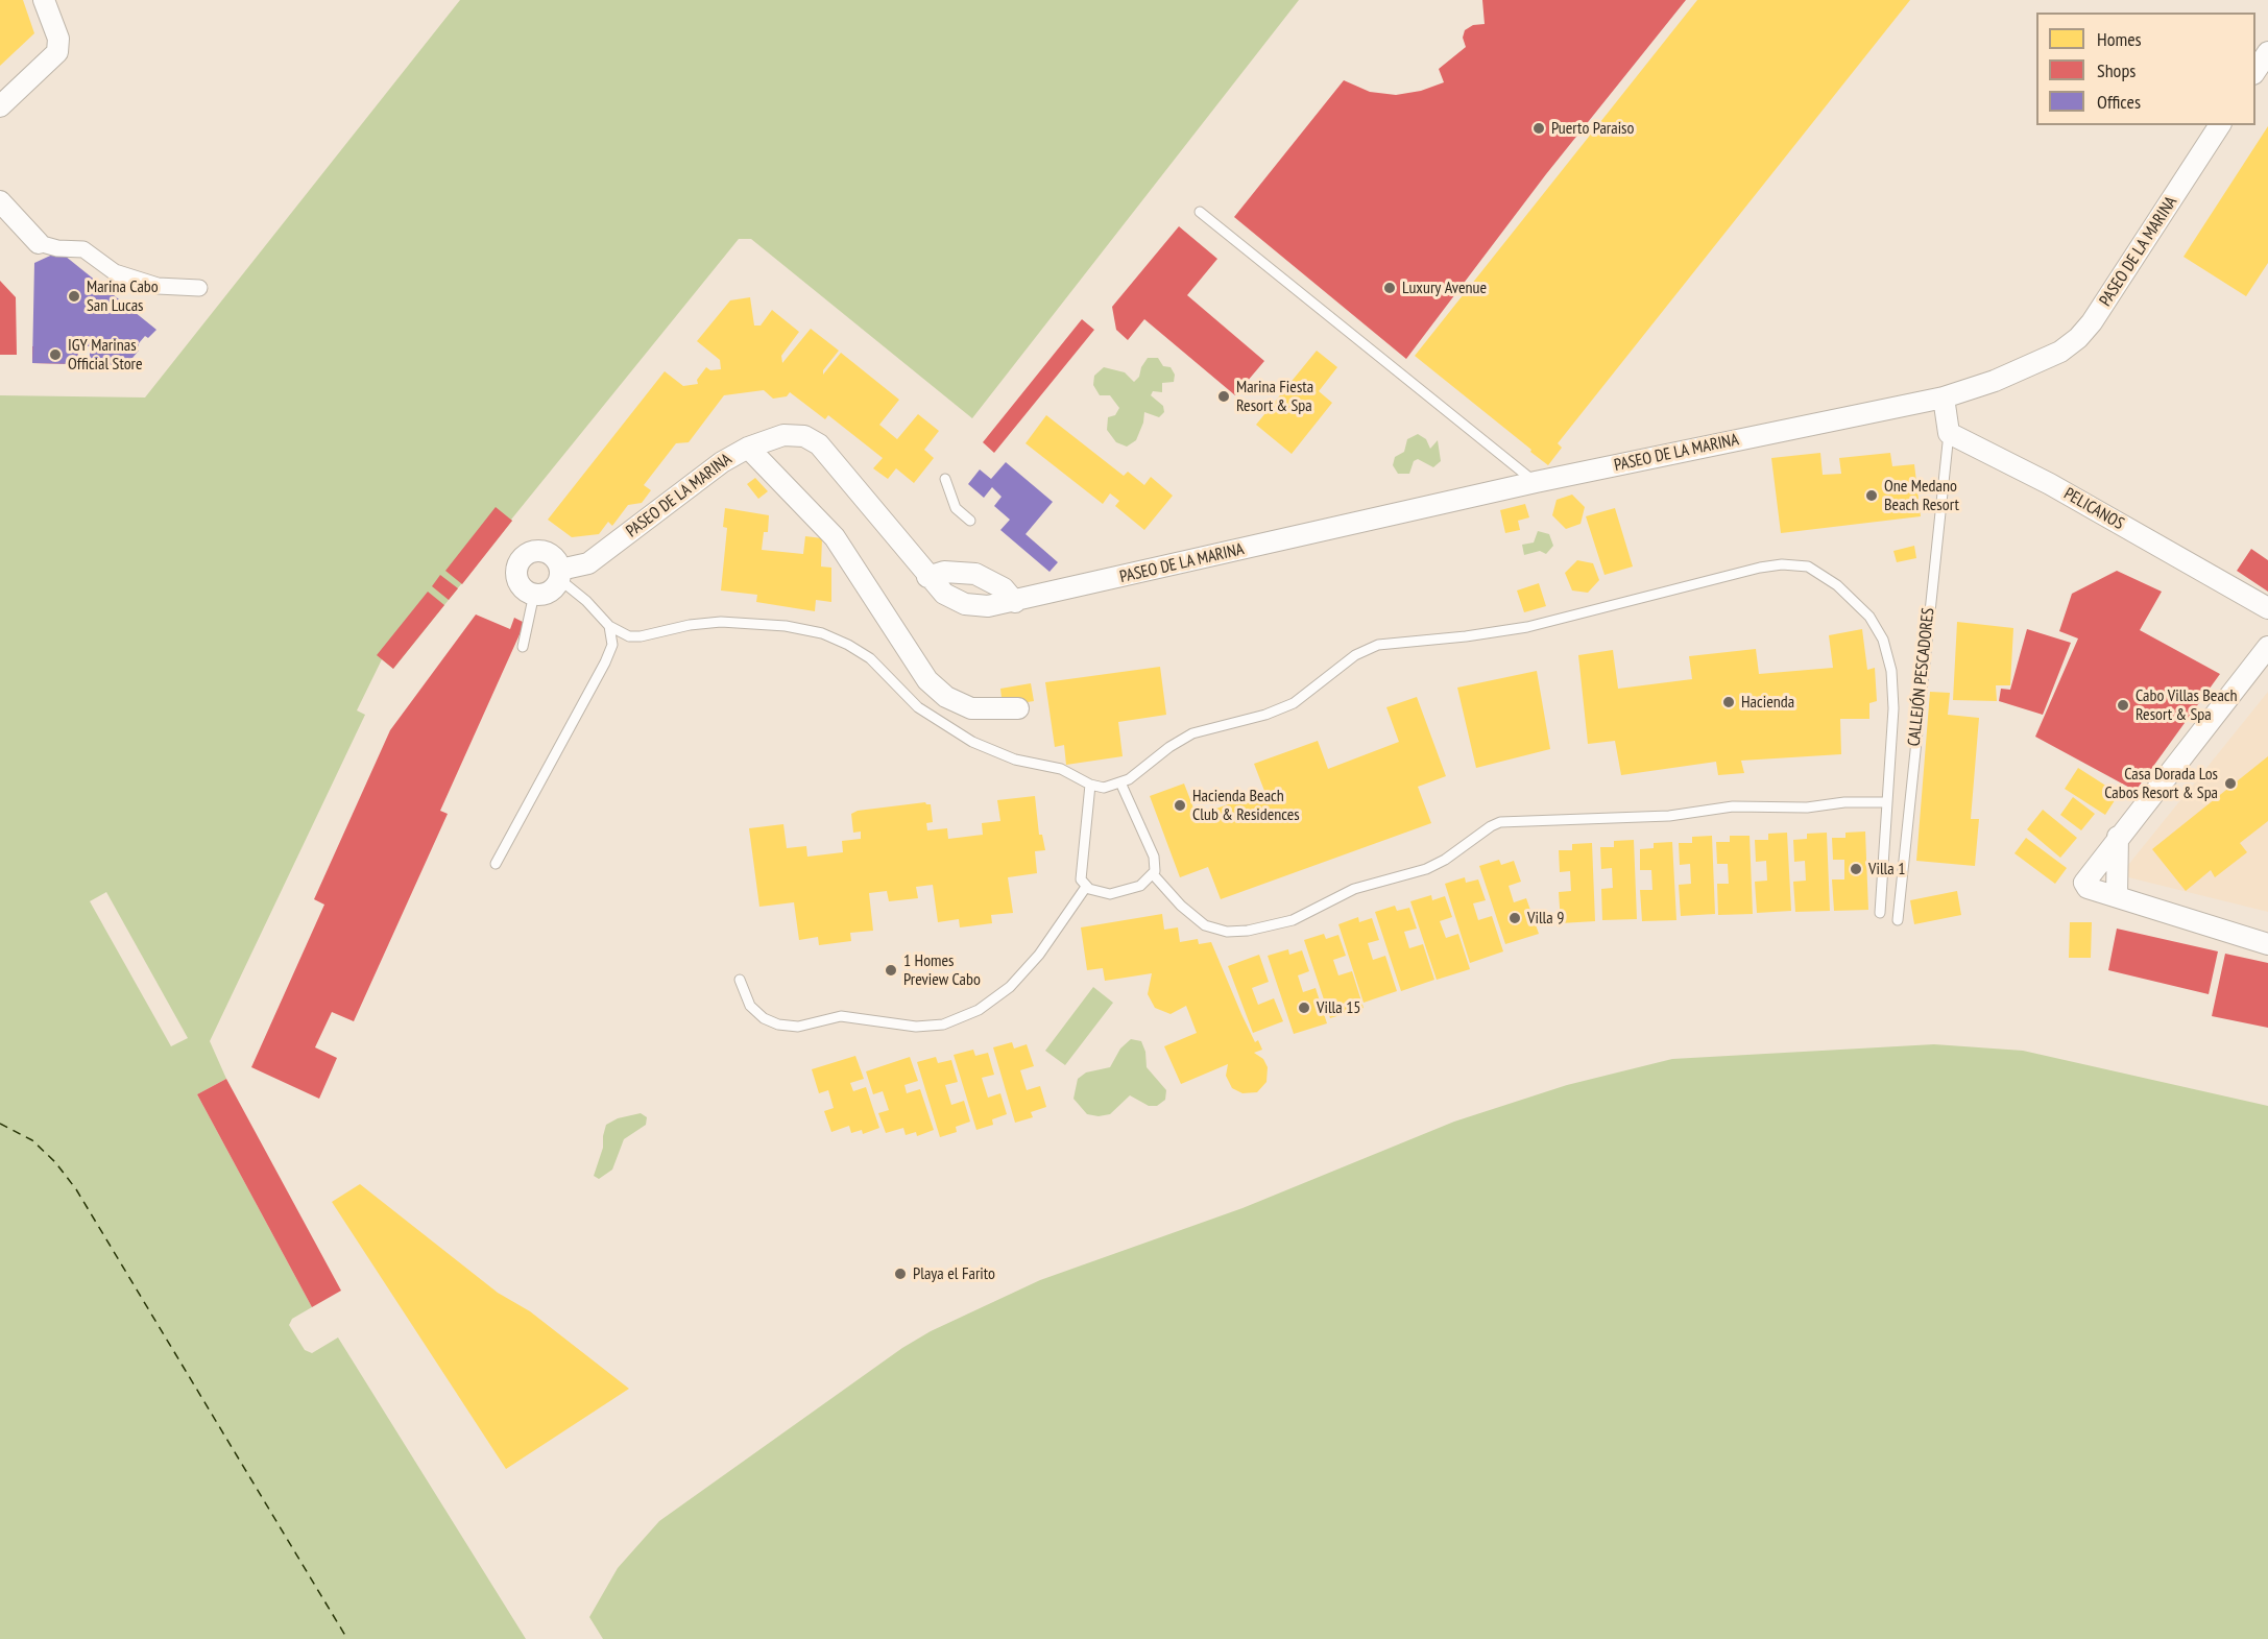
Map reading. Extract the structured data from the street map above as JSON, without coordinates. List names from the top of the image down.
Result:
{
  "streets": {
    "street": ["PASEO DE LA MARINA", "PELICANOS"],
    "lane": ["CALLEJÓN PESCADORES"]
  },
  "crossings": [
    ["PELICANOS", "CALLEJÓN PESCADORES"]
  ],
  "places": [
    "Puerto Paraiso",
    "Luxury Avenue",
    "Marina Cabo San Lucas",
    "IGY Marinas Official Store",
    "Marina Fiesta Resort & Spa",
    "One Medano Beach Resort",
    "Hacienda",
    "Cabo Villas Beach Resort & Spa",
    "Casa Dorada Los Cabos Resort & Spa",
    "Hacienda Beach Club & Residences",
    "Villa 1",
    "Villa 9",
    "1 Homes Preview Cabo",
    "Villa 15",
    "Playa el Farito"
  ],
  "legend": ["Homes", "Shops", "Offices"]
}
